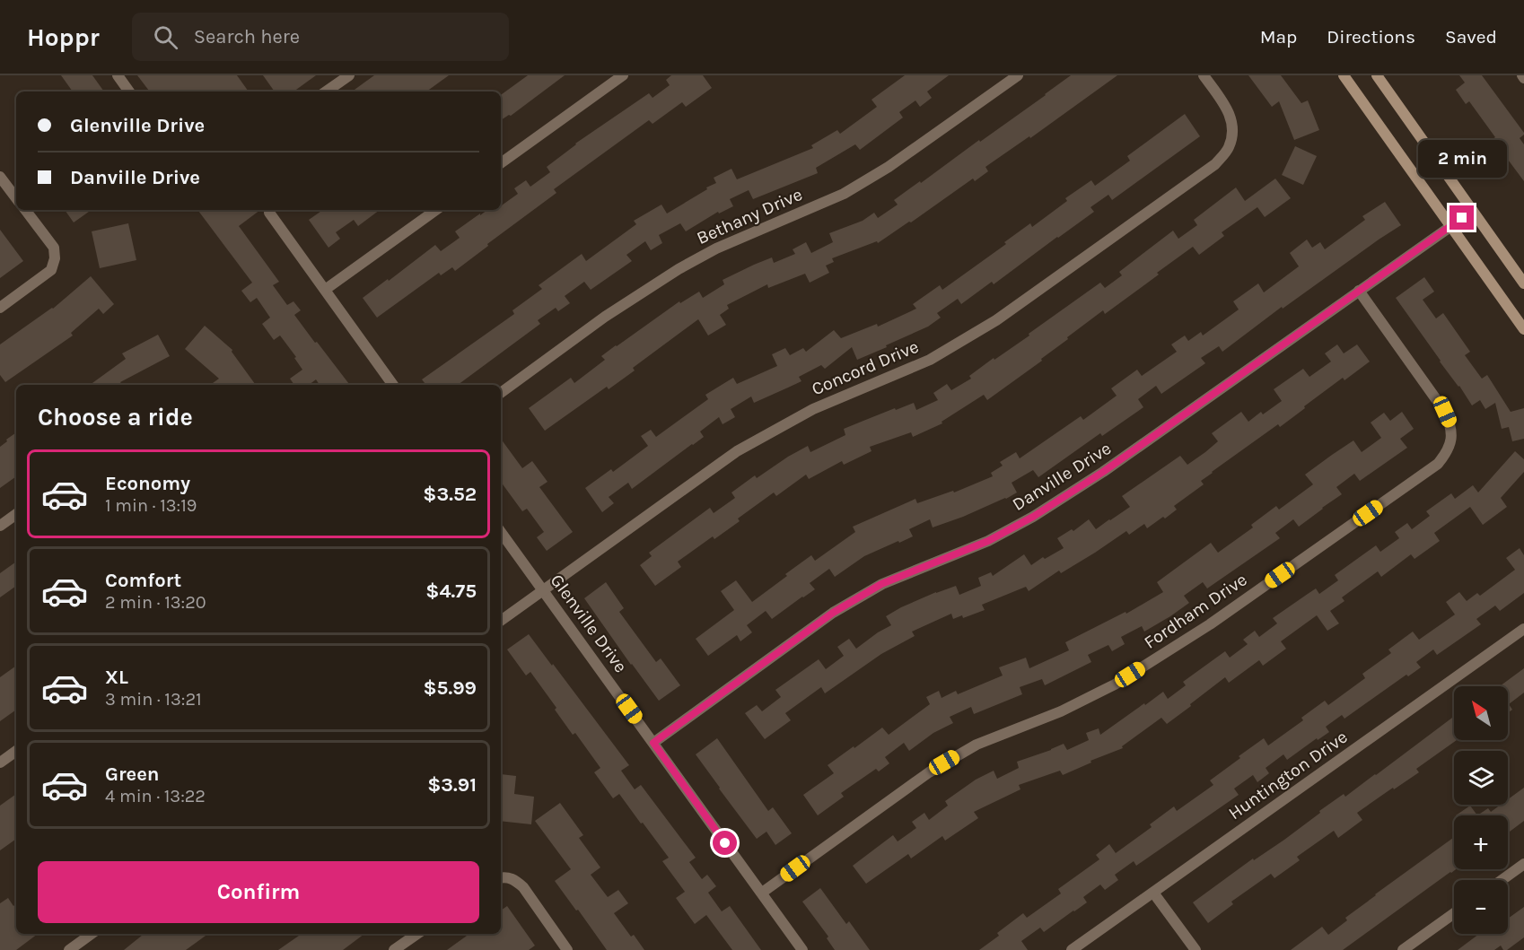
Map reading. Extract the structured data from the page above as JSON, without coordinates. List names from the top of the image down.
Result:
{
  "streets": {
    "street": [
      "Bethany Drive",
      "Concord Drive",
      "Danville Drive",
      "Fordham Drive",
      "Glenville Drive",
      "Huntington Drive"
    ]
  },
  "crossings": [
    ["Concord Drive", "Glenville Drive"],
    ["Danville Drive", "Fordham Drive"],
    ["Danville Drive", "Glenville Drive"],
    ["Fordham Drive", "Glenville Drive"]
  ],
  "north": "top left",
  "page": {
    "header": "Hoppr",
    "search": "Search here",
    "nav": ["Map", "Directions", "Saved"],
    "banner": ["Glenville Drive", "Danville Drive"],
    "bubble": "2 min",
    "heading": "Choose a ride",
    "list": [
      {
        "name": "Economy",
        "note": "1 min · 13:19",
        "value": "$3.52"
      },
      {
        "name": "Comfort",
        "note": "2 min · 13:20",
        "value": "$4.75"
      },
      {
        "name": "XL",
        "note": "3 min · 13:21",
        "value": "$5.99"
      },
      {
        "name": "Green",
        "note": "4 min · 13:22",
        "value": "$3.91"
      }
    ],
    "map_buttons": ["+", "−"],
    "buttons": "Confirm"
  }
}
